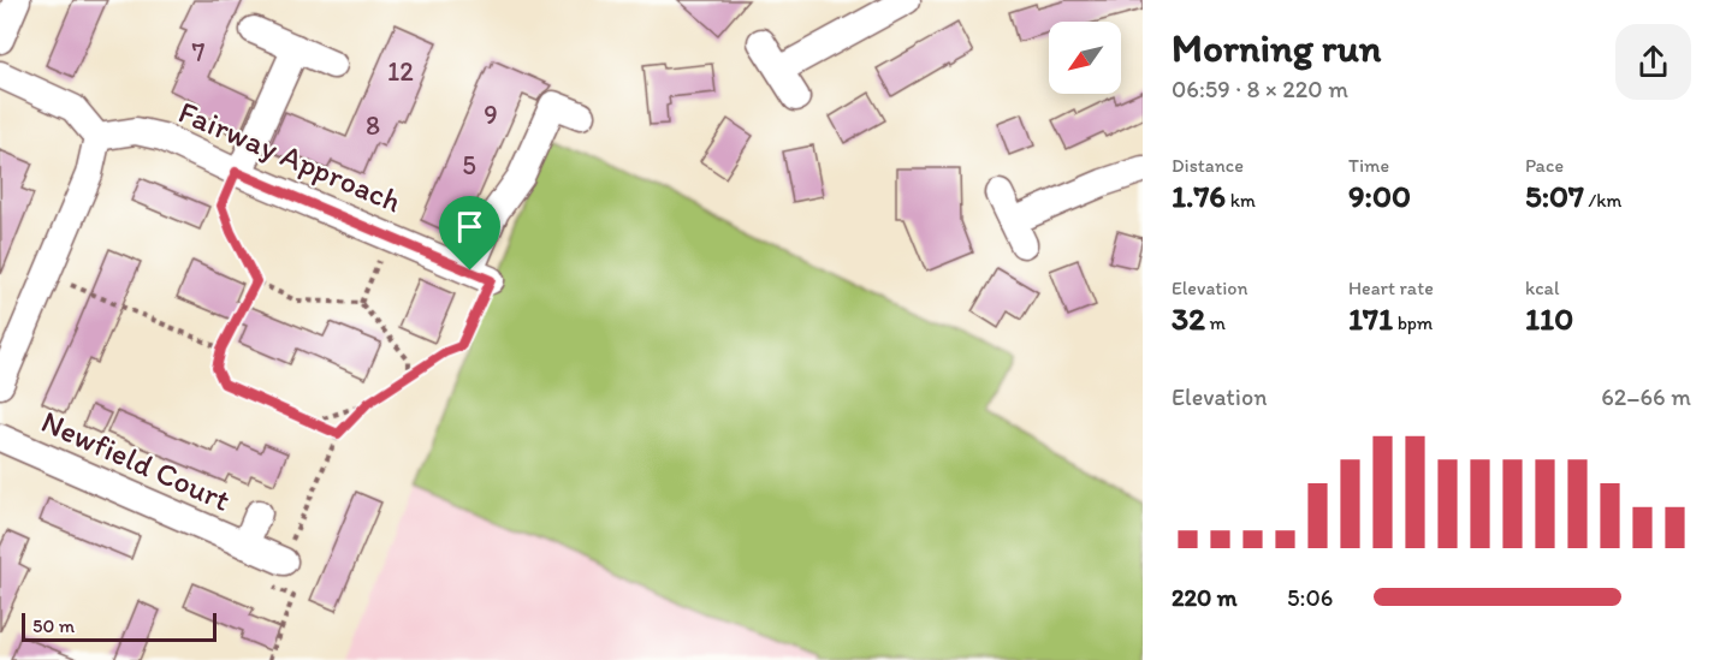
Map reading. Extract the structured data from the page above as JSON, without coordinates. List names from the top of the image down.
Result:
{
  "streets": {
    "street": ["Fairway Approach", "Newfield Court"]
  },
  "house_numbers": [
    "7",
    "12",
    "9",
    "8",
    "5"
  ],
  "scale_bar": "50 m",
  "north": "bottom left",
  "page": {
    "heading": ["Morning run", "06:59 · 8 × 220 m"],
    "stats": [
      ["Distance", "1.76 km"],
      ["Time", "9:00"],
      ["Pace", "5:07 /km"],
      ["Elevation", "32 m"],
      ["Heart rate", "171 bpm"],
      ["kcal", "110"]
    ],
    "chart": ["Elevation", "62–66 m"],
    "list": [
      {
        "name": "220 m",
        "note": "5:06"
      }
    ],
    "scale": "50 m"
  }
}
